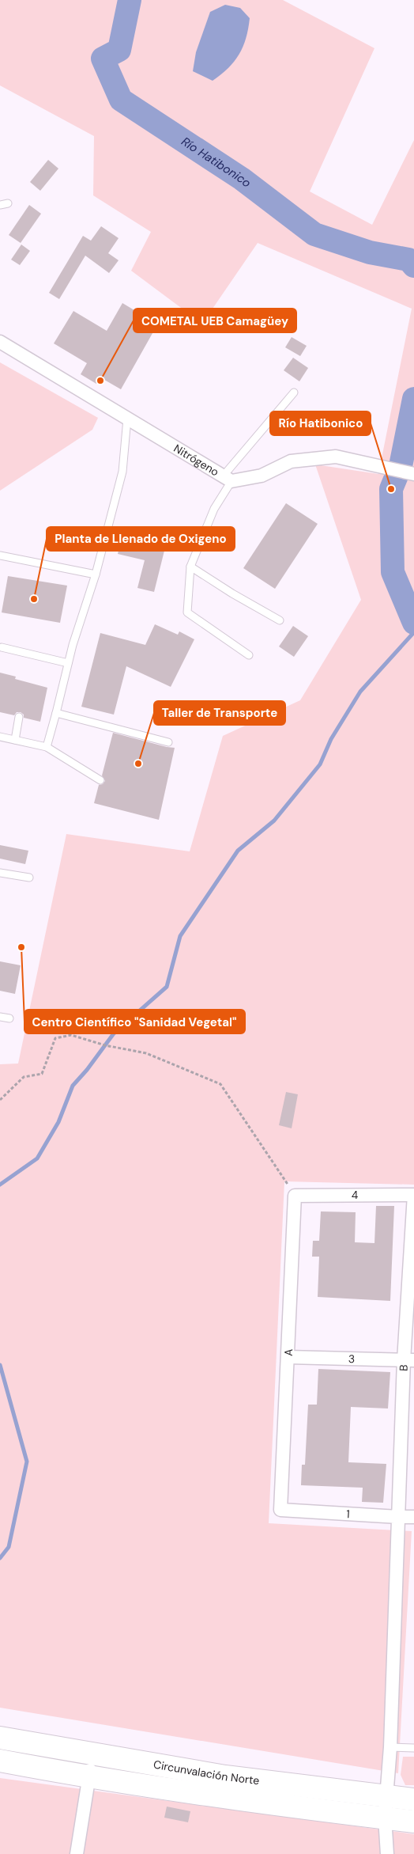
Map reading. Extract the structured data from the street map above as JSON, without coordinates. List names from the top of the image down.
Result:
{
  "streets": {
    "highway": ["Circunvalación Norte"],
    "street": [
      "Nitrógeno",
      "4",
      "A",
      "3",
      "B",
      "1"
    ]
  },
  "crossings": [
    ["4", "A"],
    ["4", "B"],
    ["A", "3"],
    ["A", "1"],
    ["3", "B"],
    ["B", "1"],
    ["B", "Circunvalación Norte"]
  ],
  "water": ["Río Hatibonico"],
  "places": [
    "COMETAL UEB Camagüey",
    "Río Hatibonico",
    "Planta de Llenado de Oxigeno",
    "Taller de Transporte",
    "Centro Científico \"Sanidad Vegetal\""
  ]
}
